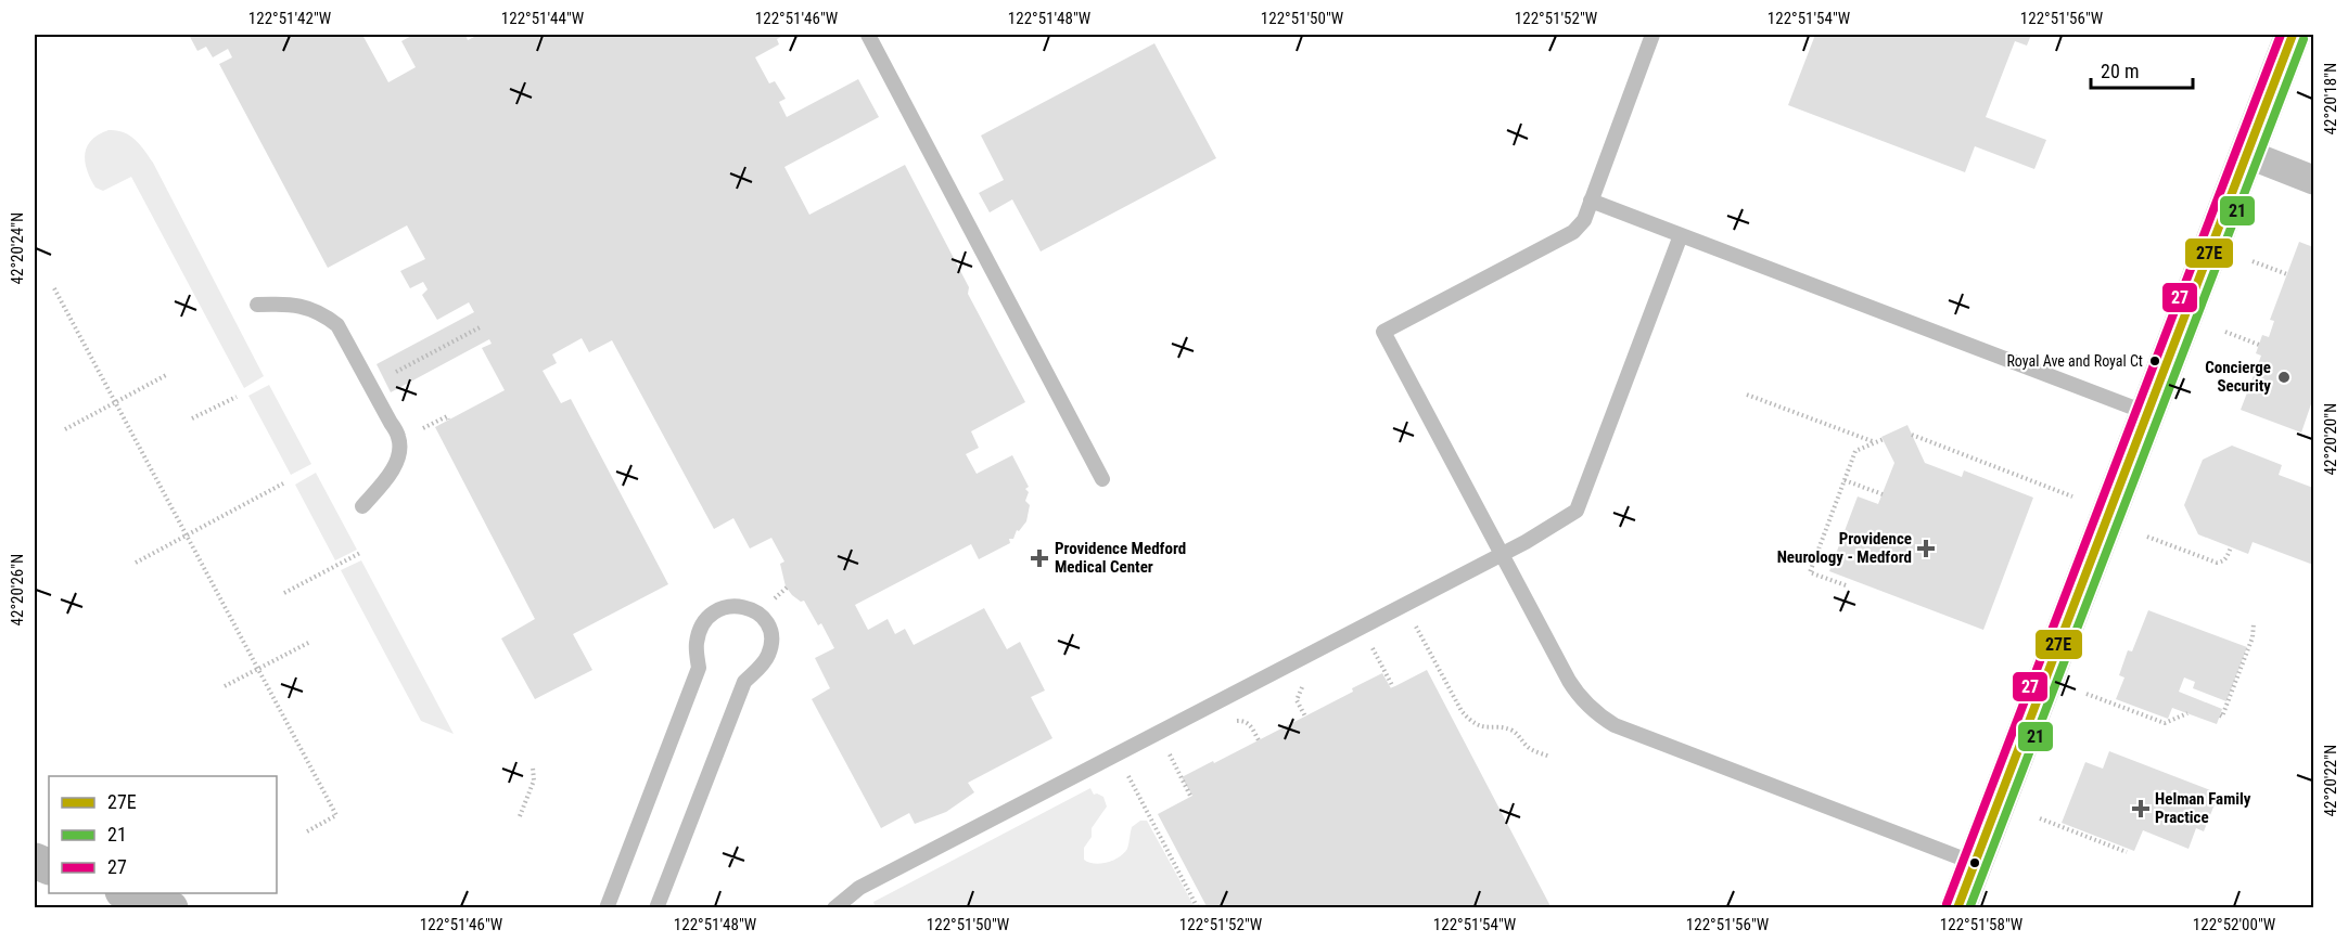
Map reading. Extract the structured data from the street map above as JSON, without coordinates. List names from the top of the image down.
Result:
{
  "places": {
    "other": ["Royal Ave and Royal Ct", "Concierge Security"],
    "health": ["Providence Neurology - Medford", "Providence Medford Medical Center", "Helman Family Practice"]
  },
  "lines": ["transit line 27E", "transit line 27", "transit line 21"],
  "legend": ["27E", "21", "27"],
  "scale_bar": "20 m",
  "coordinates": [
    "122°51'42\"W",
    "122°51'44\"W",
    "122°51'46\"W",
    "122°51'48\"W",
    "122°51'50\"W",
    "122°51'52\"W",
    "122°51'54\"W",
    "122°51'56\"W",
    "42°20'18\"N",
    "42°20'24\"N",
    "42°20'20\"N",
    "42°20'26\"N",
    "42°20'22\"N",
    "122°51'58\"W",
    "122°52'00\"W"
  ]
}
